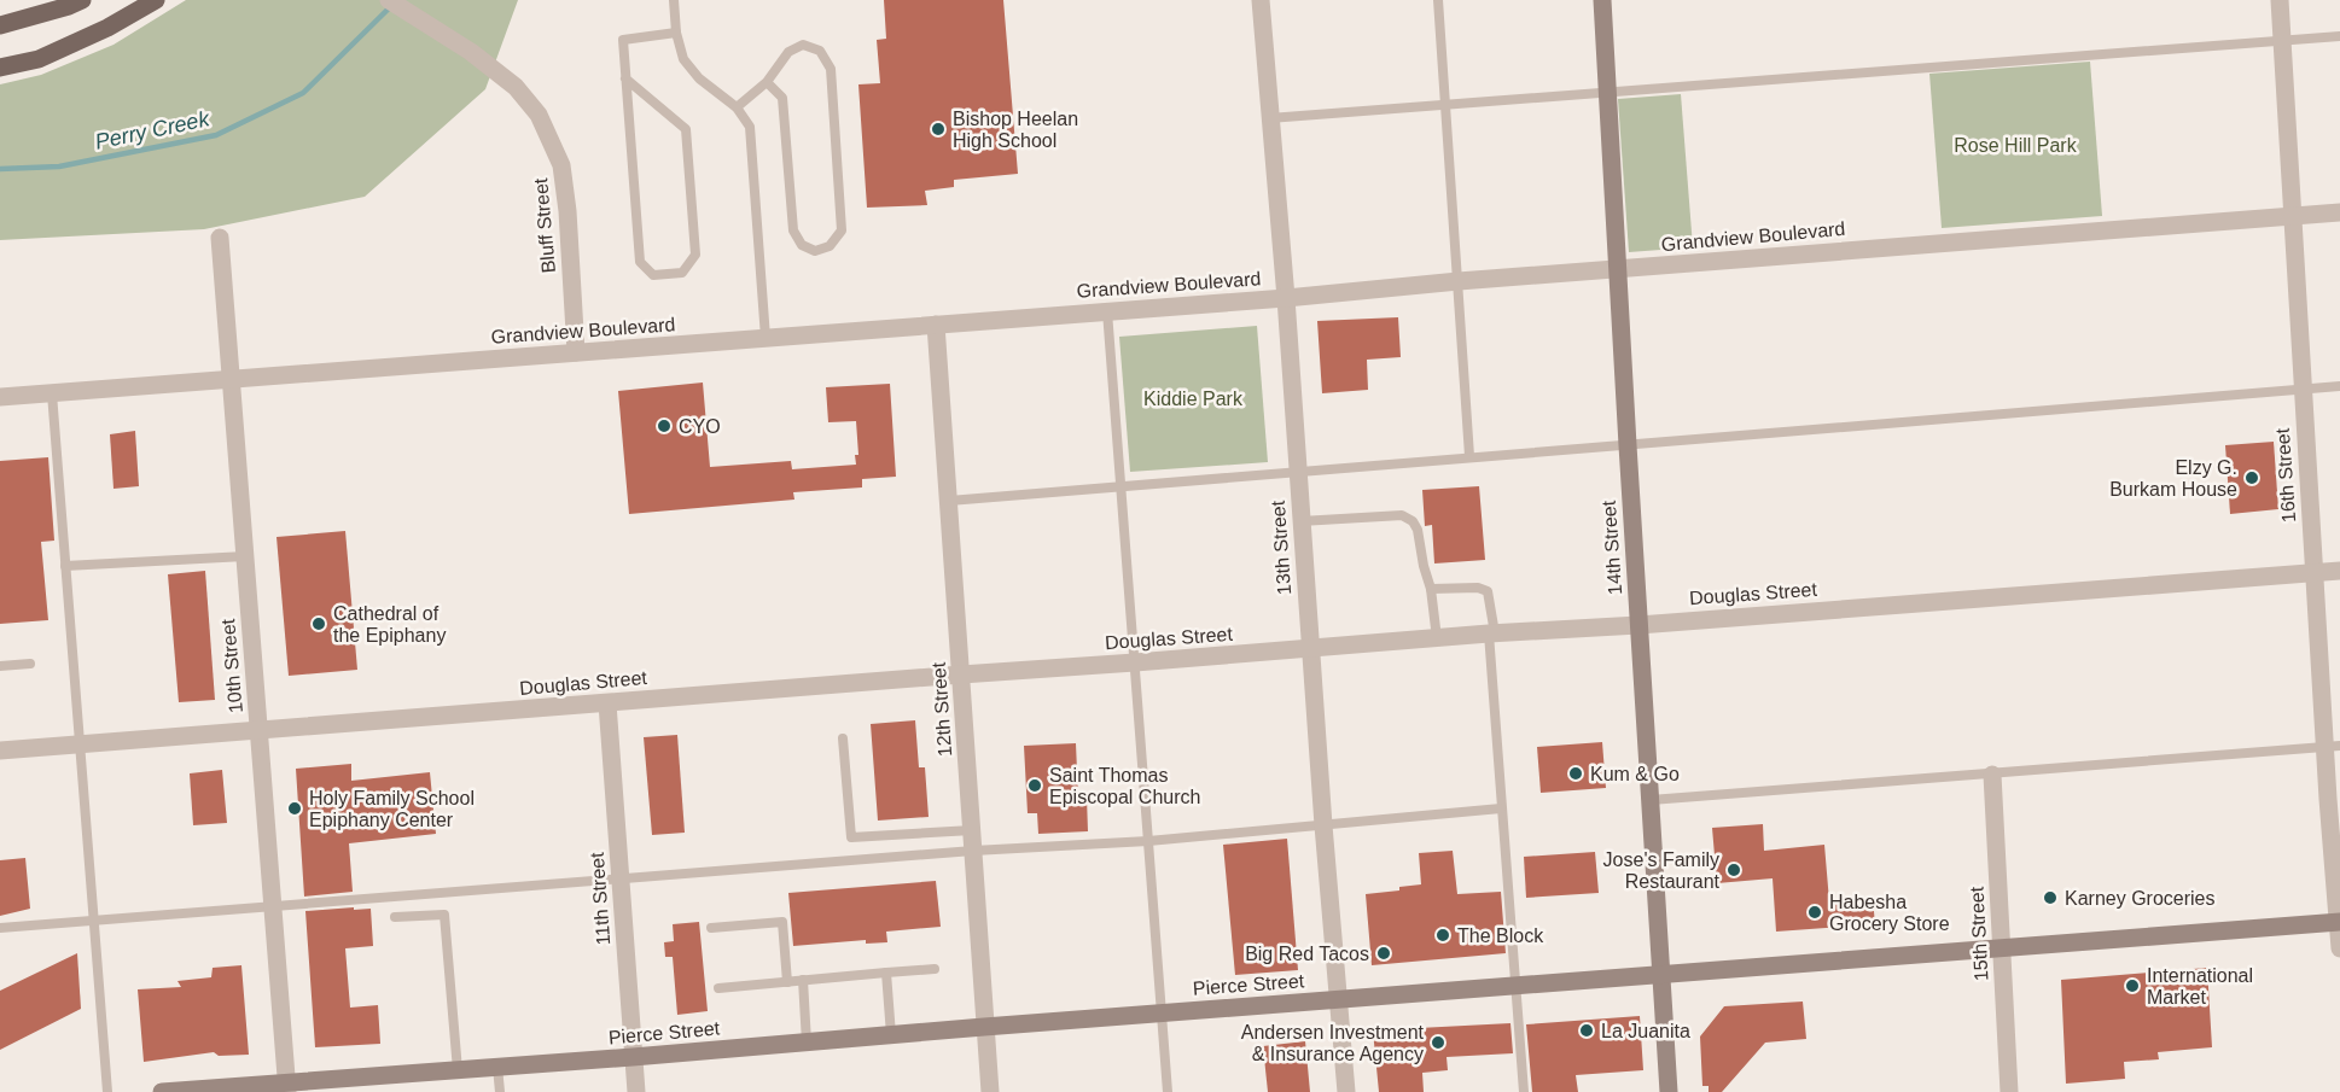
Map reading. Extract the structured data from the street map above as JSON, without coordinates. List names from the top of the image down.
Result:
{
  "streets": {
    "main road": ["14th Street", "Pierce Street"],
    "street": [
      "Bluff Street",
      "Grandview Boulevard",
      "16th Street",
      "13th Street",
      "Douglas Street",
      "10th Street",
      "12th Street",
      "11th Street",
      "15th Street"
    ]
  },
  "crossings": [
    ["Bluff Street", "Grandview Boulevard"],
    ["Grandview Boulevard", "16th Street"],
    ["Grandview Boulevard", "13th Street"],
    ["Grandview Boulevard", "14th Street"],
    ["Grandview Boulevard", "10th Street"],
    ["Grandview Boulevard", "12th Street"],
    ["16th Street", "Douglas Street"],
    ["16th Street", "Pierce Street"],
    ["13th Street", "Douglas Street"],
    ["13th Street", "Pierce Street"],
    ["14th Street", "Douglas Street"],
    ["14th Street", "Pierce Street"],
    ["Douglas Street", "10th Street"],
    ["Douglas Street", "12th Street"],
    ["Douglas Street", "11th Street"],
    ["10th Street", "Pierce Street"],
    ["12th Street", "Pierce Street"],
    ["11th Street", "Pierce Street"],
    ["15th Street", "Pierce Street"]
  ],
  "water": ["Perry Creek"],
  "parks": ["Rose Hill Park", "Kiddie Park"],
  "places": [
    "Bishop Heelan High School",
    "CYO",
    "Elzy G. Burkam House",
    "Cathedral of the Epiphany",
    "Kum & Go",
    "Saint Thomas Episcopal Church",
    "Holy Family School Epiphany Center",
    "Jose's Family Restaurant",
    "Karney Groceries",
    "Habesha Grocery Store",
    "The Block",
    "Big Red Tacos",
    "International Market",
    "La Juanita",
    "Andersen Investment & Insurance Agency"
  ]
}
